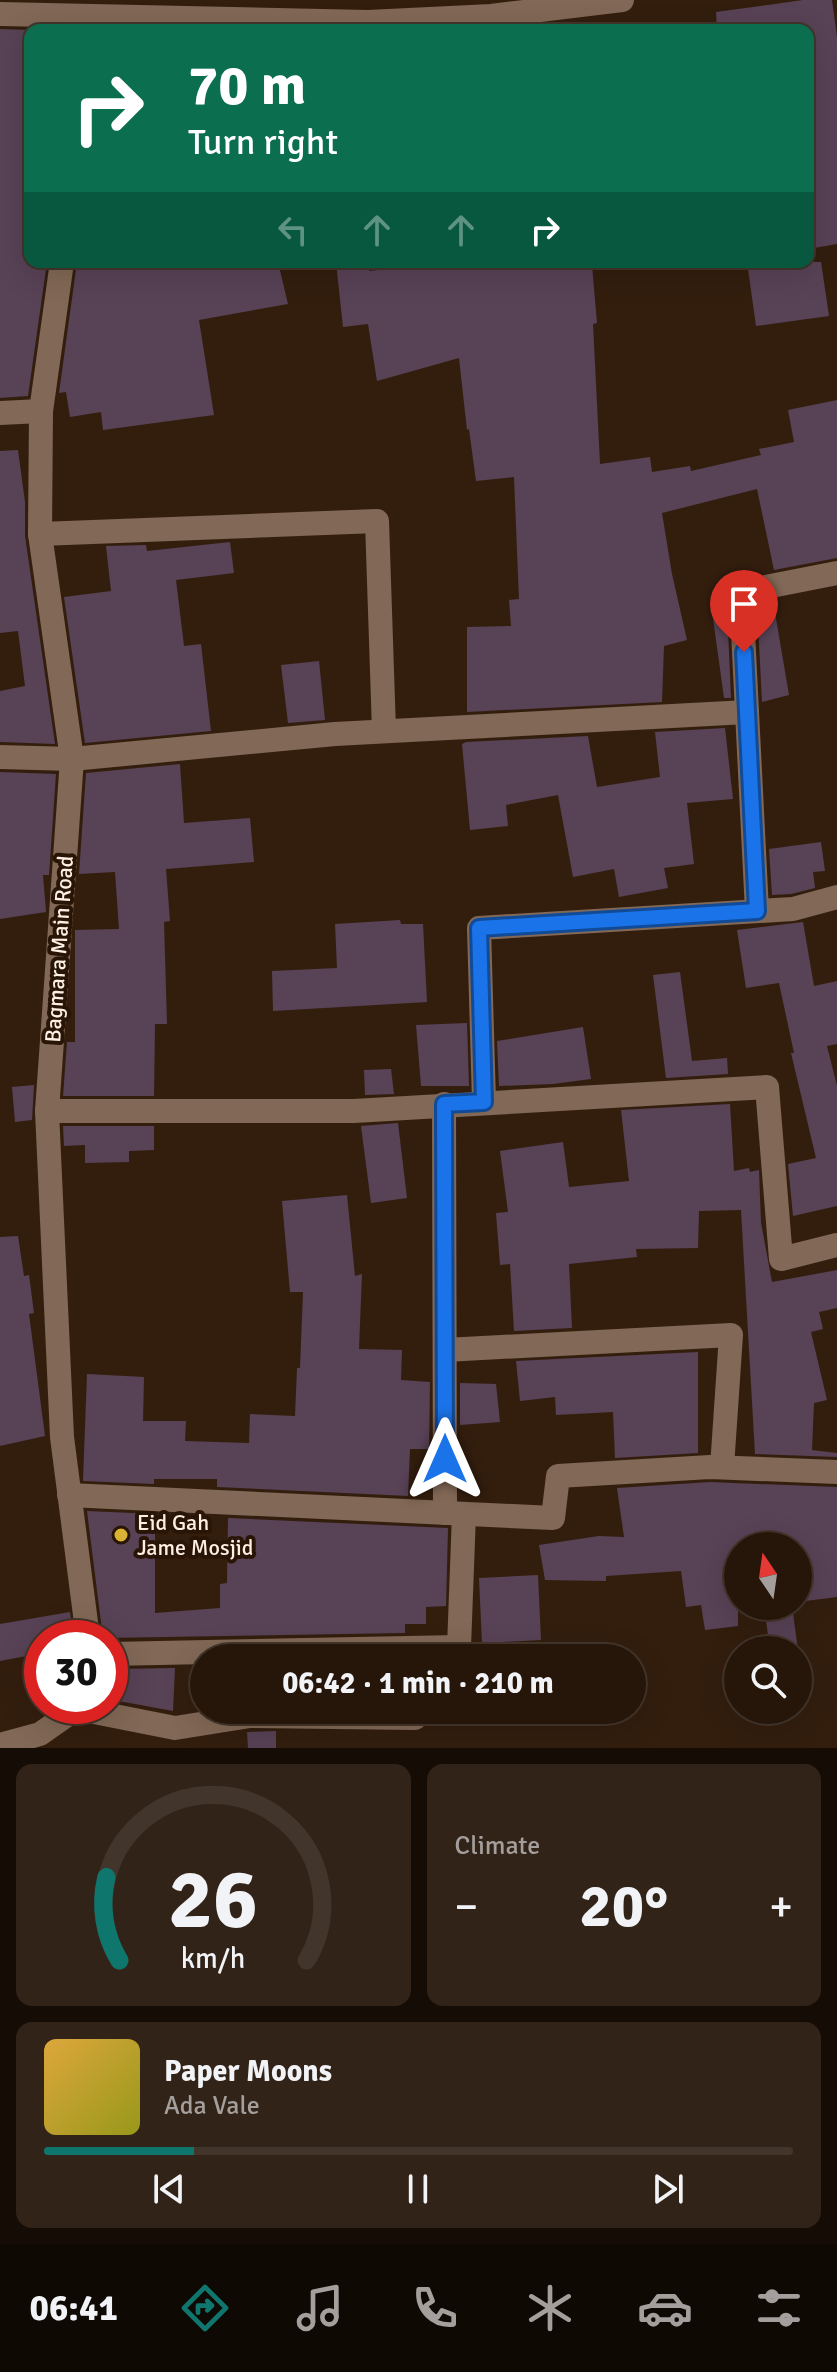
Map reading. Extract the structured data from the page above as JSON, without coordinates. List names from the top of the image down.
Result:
{
  "streets": {
    "street": ["Bagmara Main Road"]
  },
  "places": ["Eid Gah Jame Mosjid"],
  "north": "top",
  "page": {
    "turn": ["70 m", "Turn right"],
    "limit": "30",
    "trip": "06:42 · 1 min · 210 m",
    "tile": "Climate",
    "heat": ["−", "20°", "+"],
    "song": ["Paper Moons", "Ada Vale"],
    "tabs": "06:41",
    "gauge": ["26", "km/h"]
  }
}
